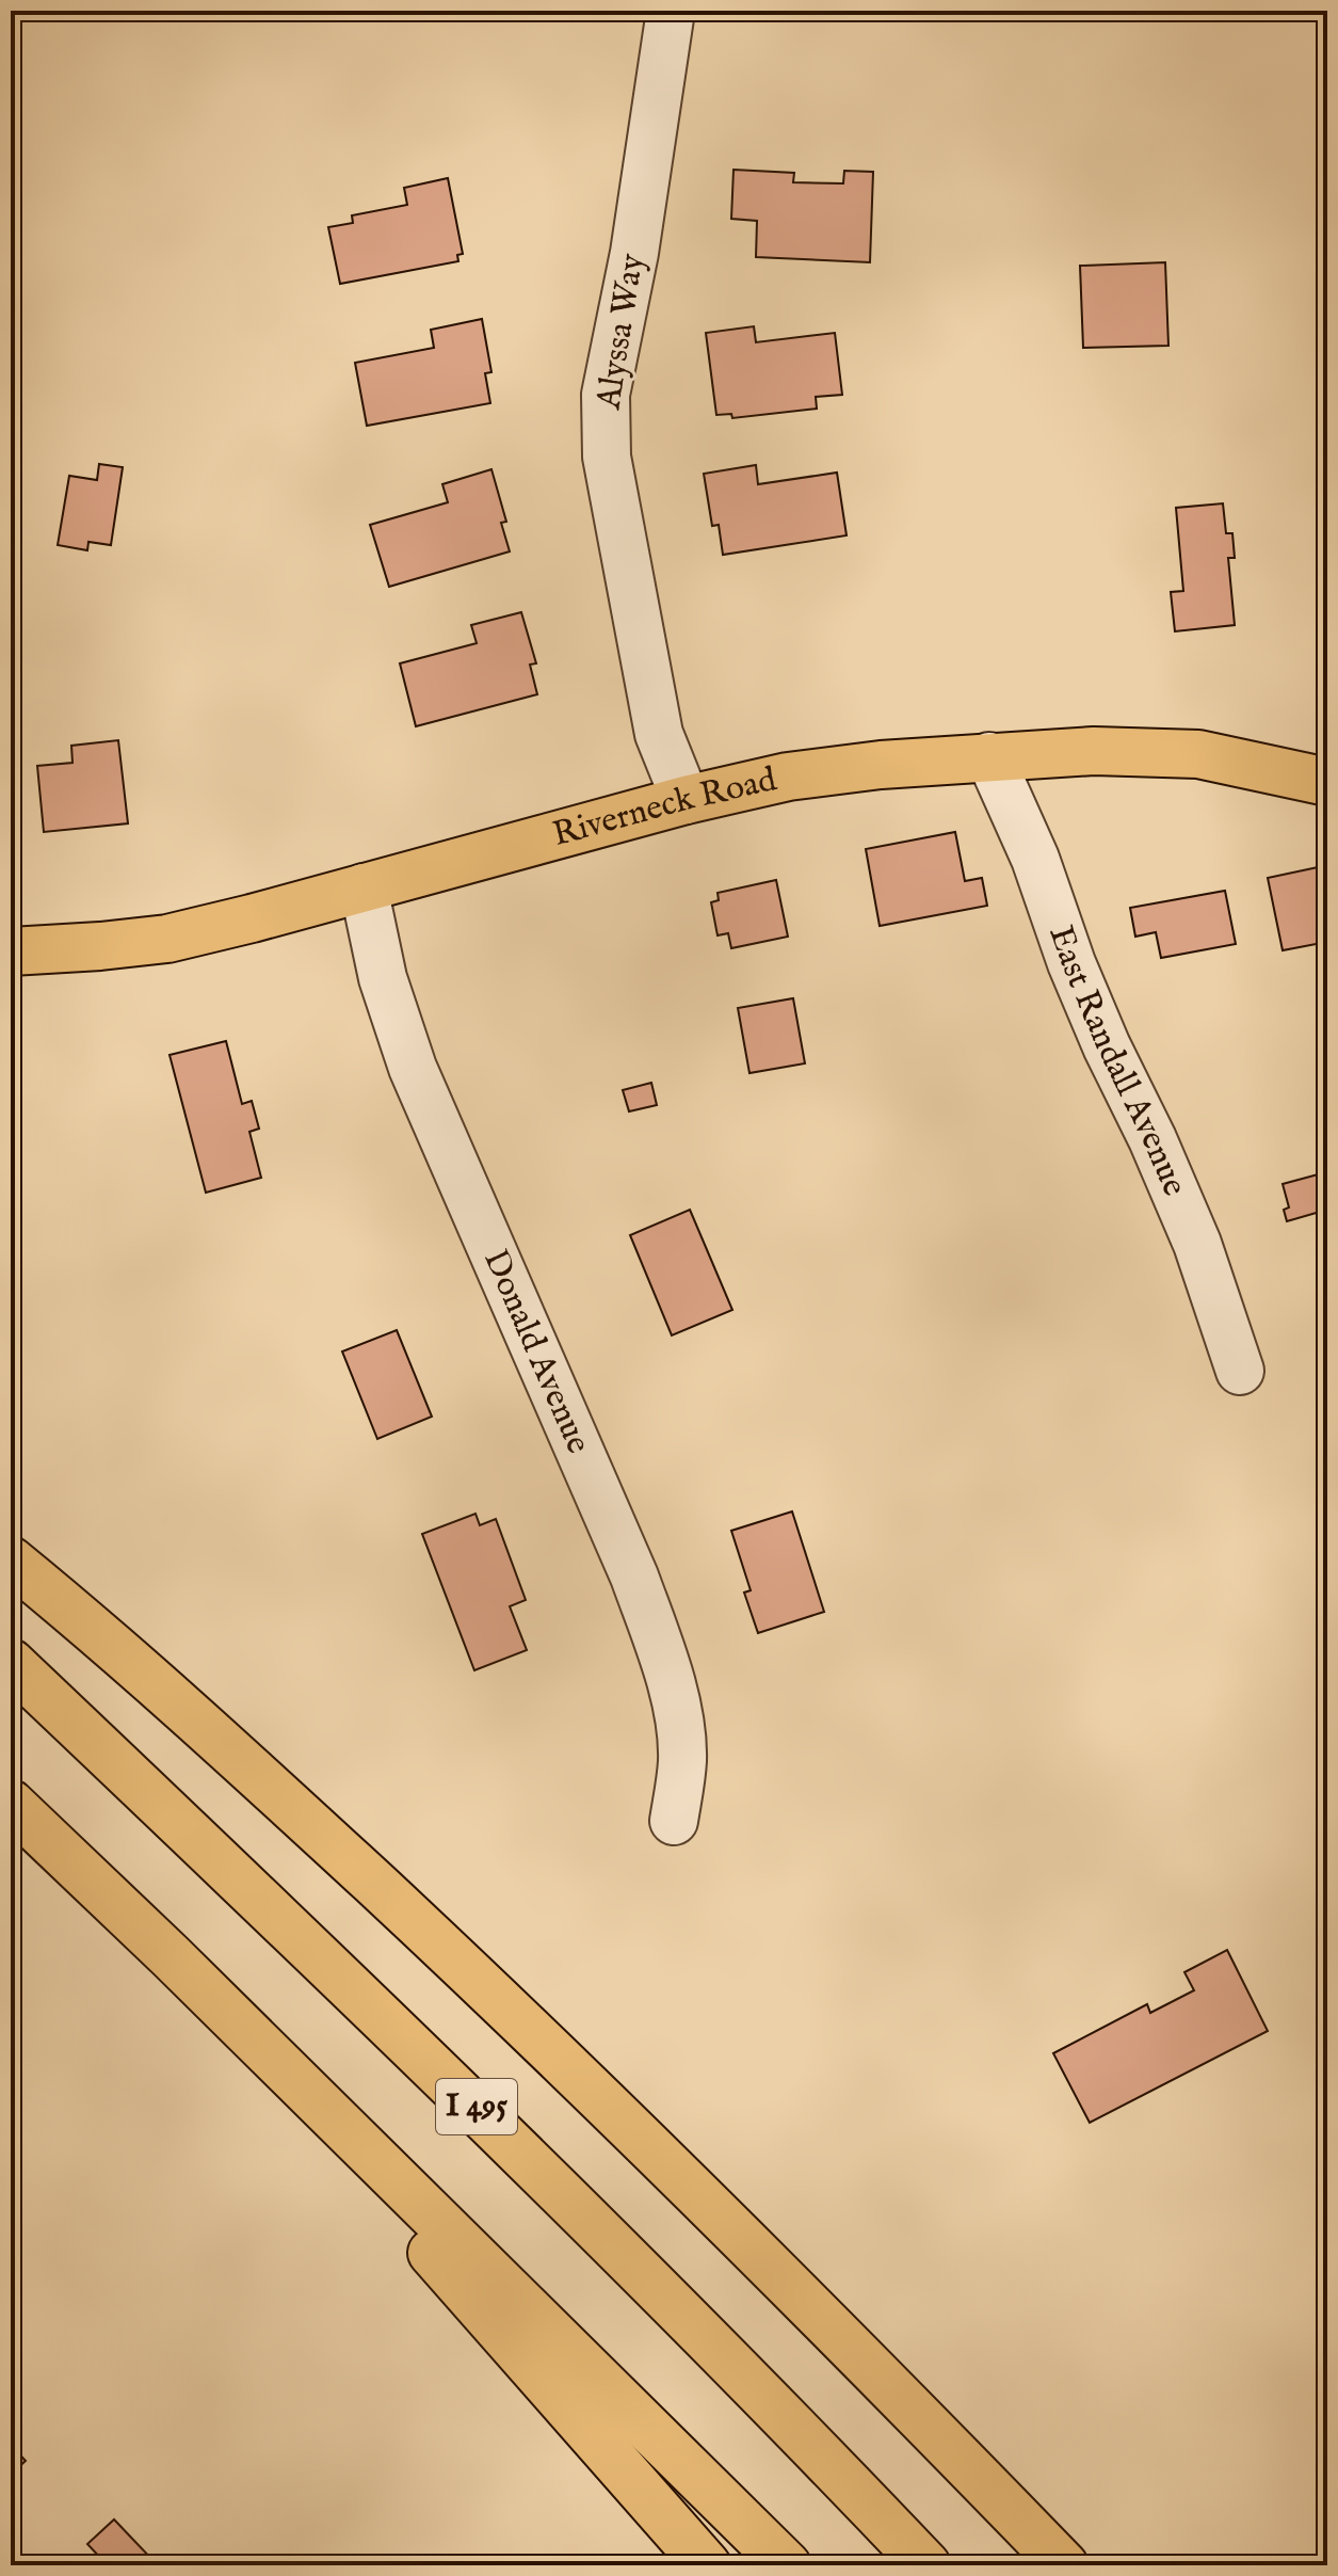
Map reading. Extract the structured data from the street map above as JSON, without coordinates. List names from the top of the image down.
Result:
{
  "streets": {
    "main road": ["Riverneck Road", "I 495"],
    "street": ["Alyssa Way", "East Randall Avenue", "Donald Avenue"]
  },
  "crossings": [
    ["Alyssa Way", "Riverneck Road"],
    ["Riverneck Road", "East Randall Avenue"],
    ["Riverneck Road", "Donald Avenue"]
  ]
}
